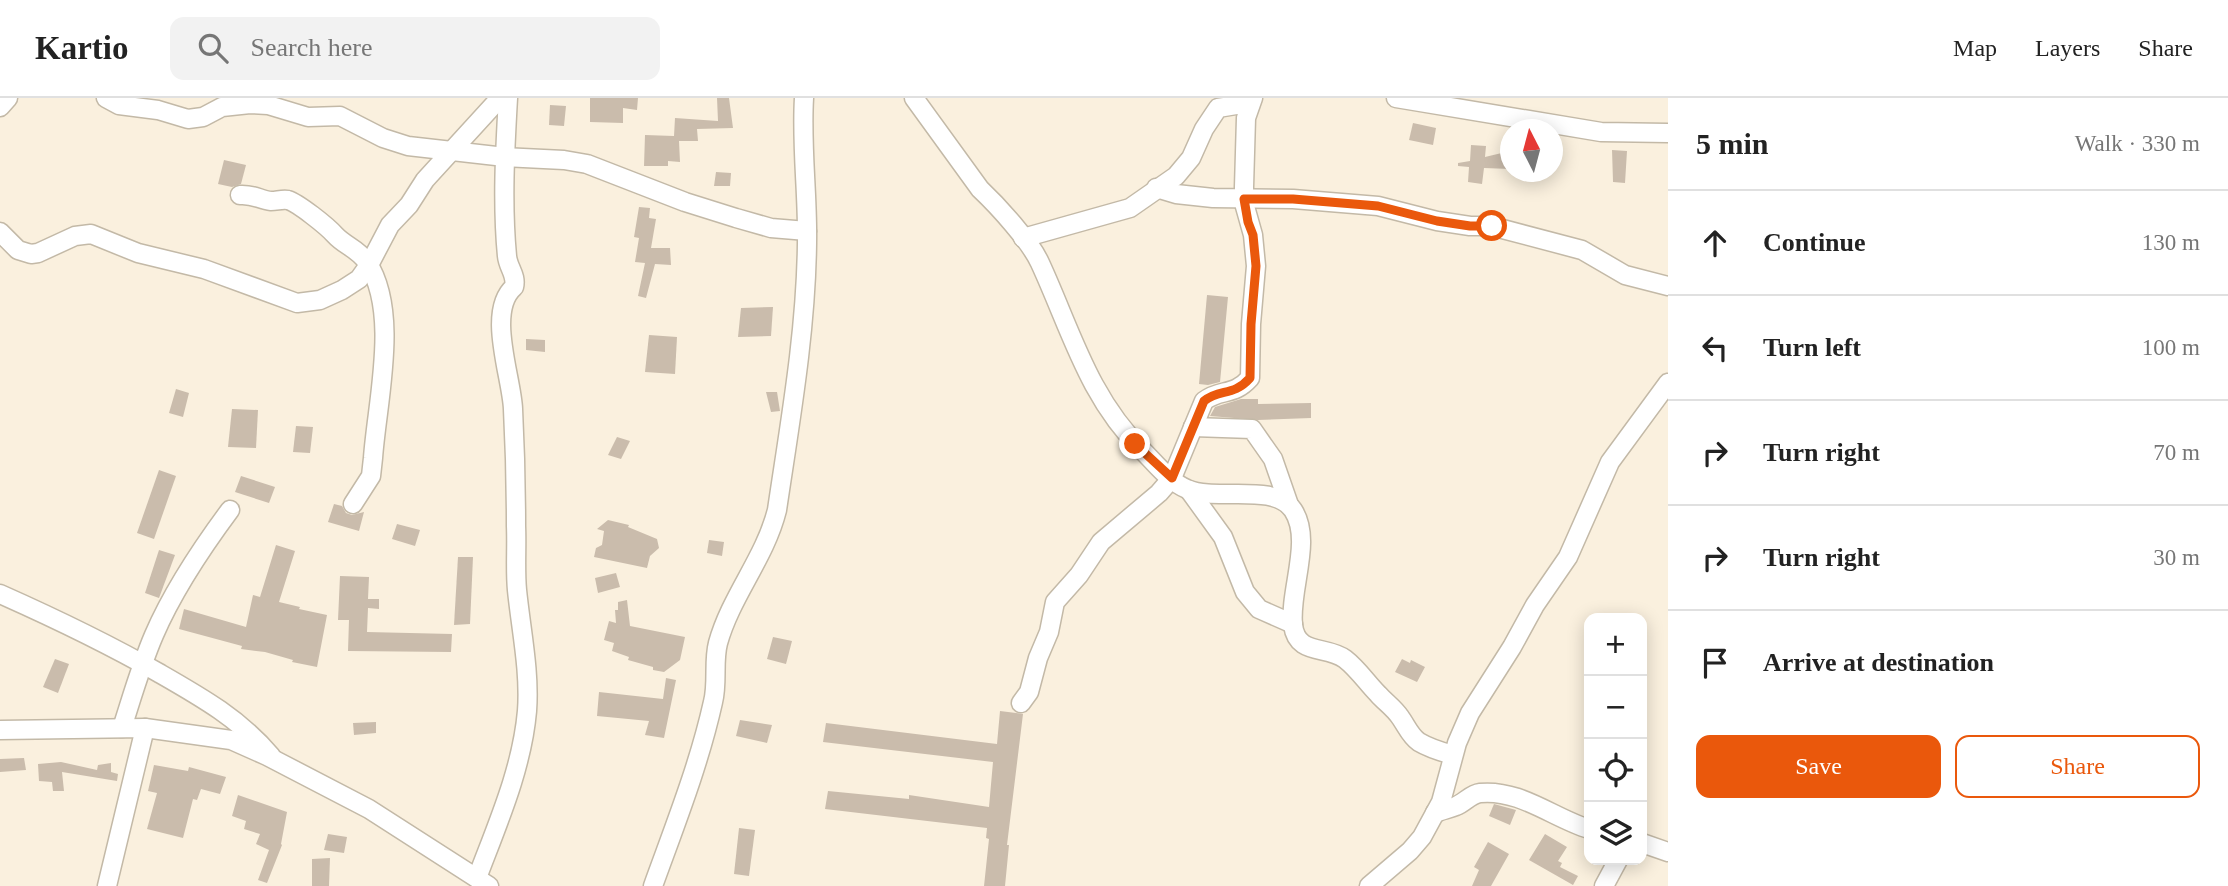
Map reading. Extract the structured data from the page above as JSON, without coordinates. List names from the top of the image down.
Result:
{
  "north": "top",
  "page": {
    "header": "Kartio",
    "search": "Search here",
    "nav": ["Map", "Layers", "Share"],
    "heading": ["5 min", "Walk · 330 m"],
    "list": [
      ["Continue", "130 m"],
      ["Turn left", "100 m"],
      ["Turn right", "70 m"],
      ["Turn right", "30 m"],
      "Arrive at destination"
    ],
    "map_buttons": ["+", "−"],
    "buttons": ["Save", "Share"]
  }
}
